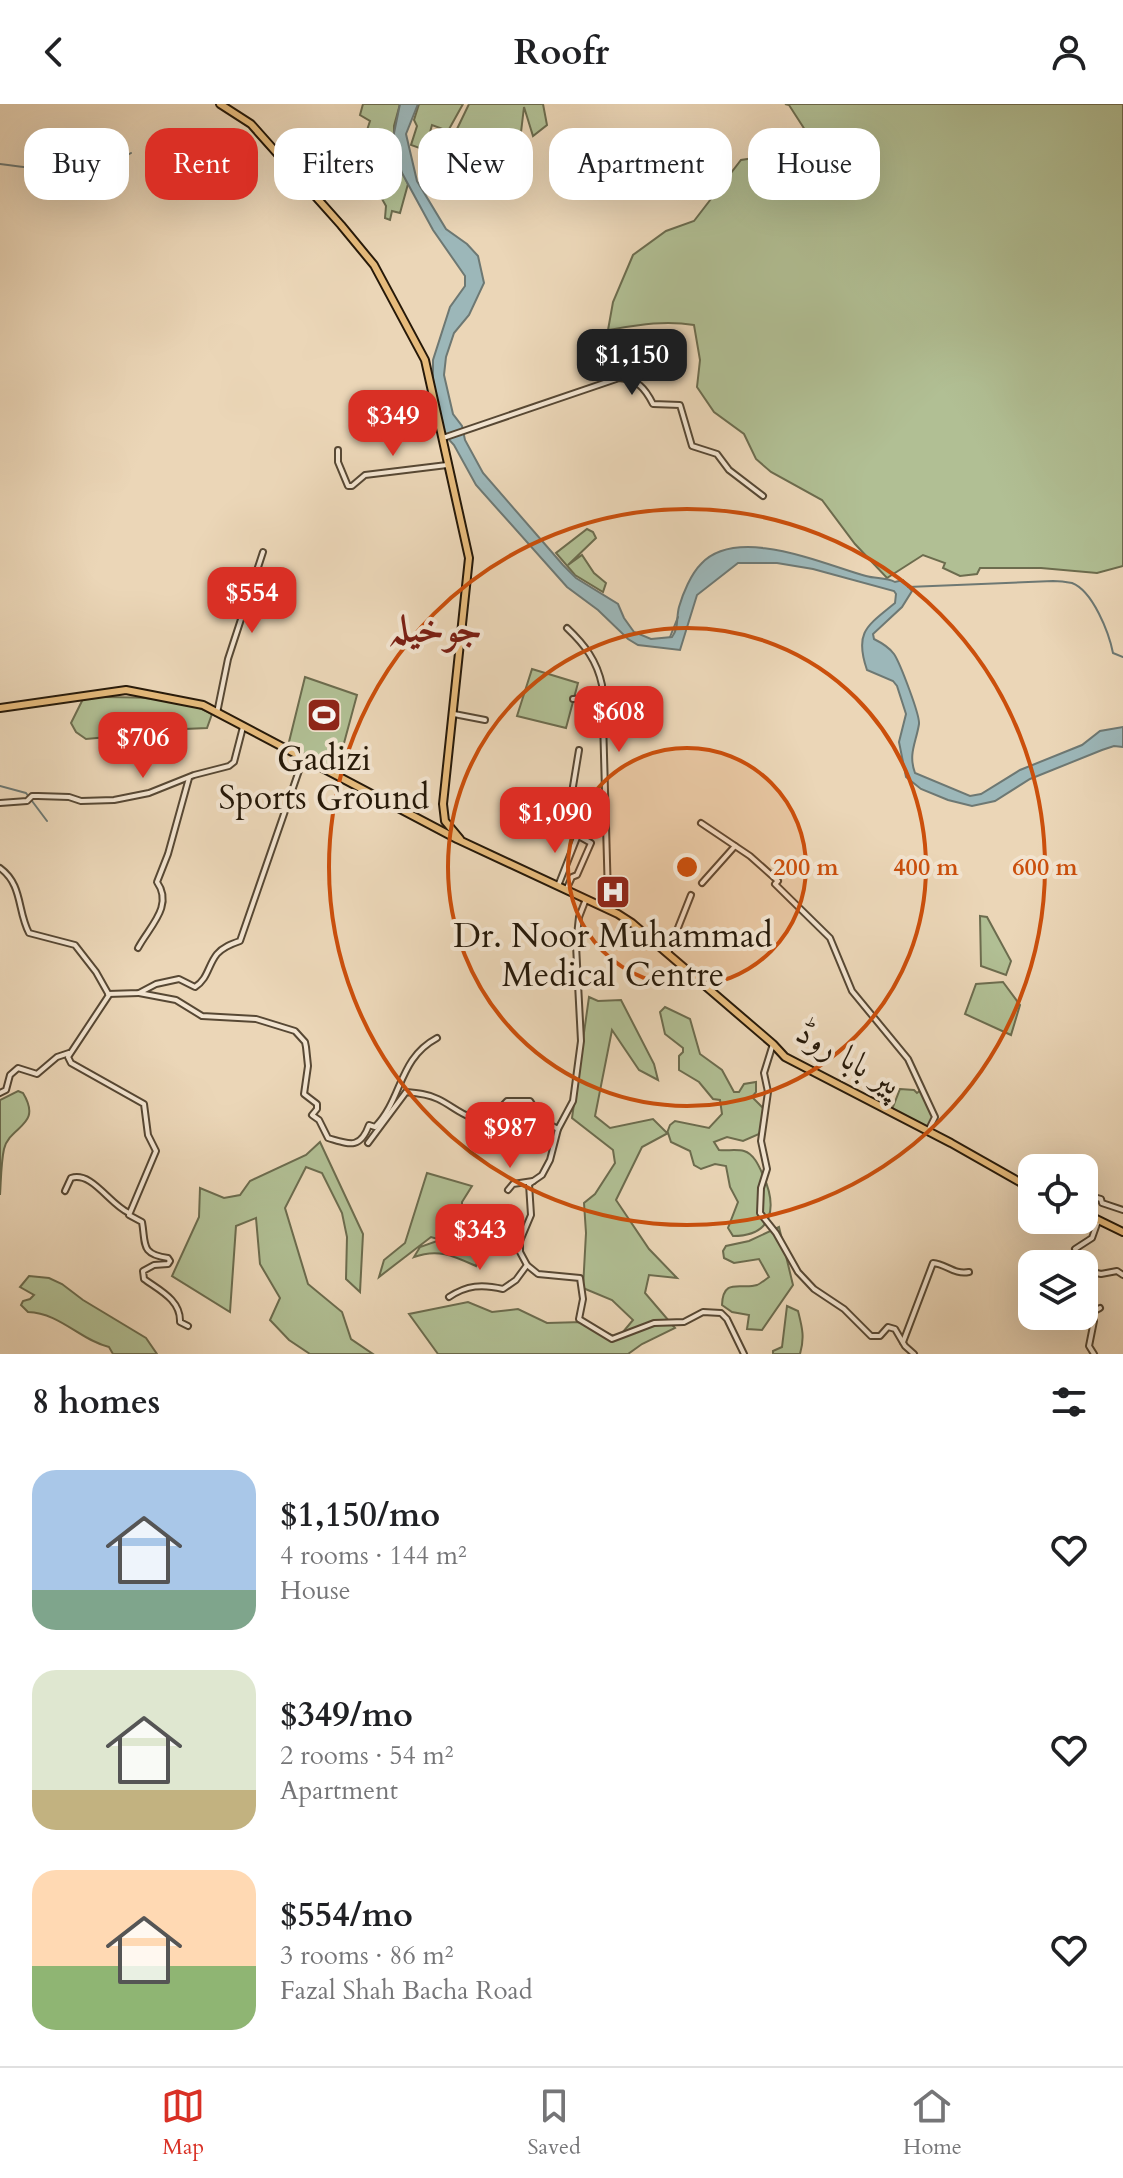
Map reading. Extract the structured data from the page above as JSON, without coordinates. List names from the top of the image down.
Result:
{
  "streets": {
    "main road": ["پیر بابا روڈ"]
  },
  "districts": ["جوخیلہ"],
  "places": {
    "sports": ["Gadizi Sports Ground"],
    "hospital": ["Dr. Noor Muhammad Medical Centre"]
  },
  "page": {
    "header": "Roofr",
    "chip": [
      "Buy",
      "Rent",
      "Filters",
      "New",
      "Apartment",
      "House"
    ],
    "price": [
      "$1,150",
      "$349",
      "$554",
      "$608",
      "$706",
      "$1,090",
      "$987",
      "$343"
    ],
    "heading": "8 homes",
    "list": [
      {
        "name": "$1,150/mo",
        "note": "4 rooms · 144 m² · House"
      },
      {
        "name": "$349/mo",
        "note": "2 rooms · 54 m² · Apartment"
      },
      {
        "name": "$554/mo",
        "note": "3 rooms · 86 m² · Fazal Shah Bacha Road"
      }
    ],
    "tabs": ["Map", "Saved", "Home"]
  },
  "rings": ["200 m", "400 m", "600 m"]
}
